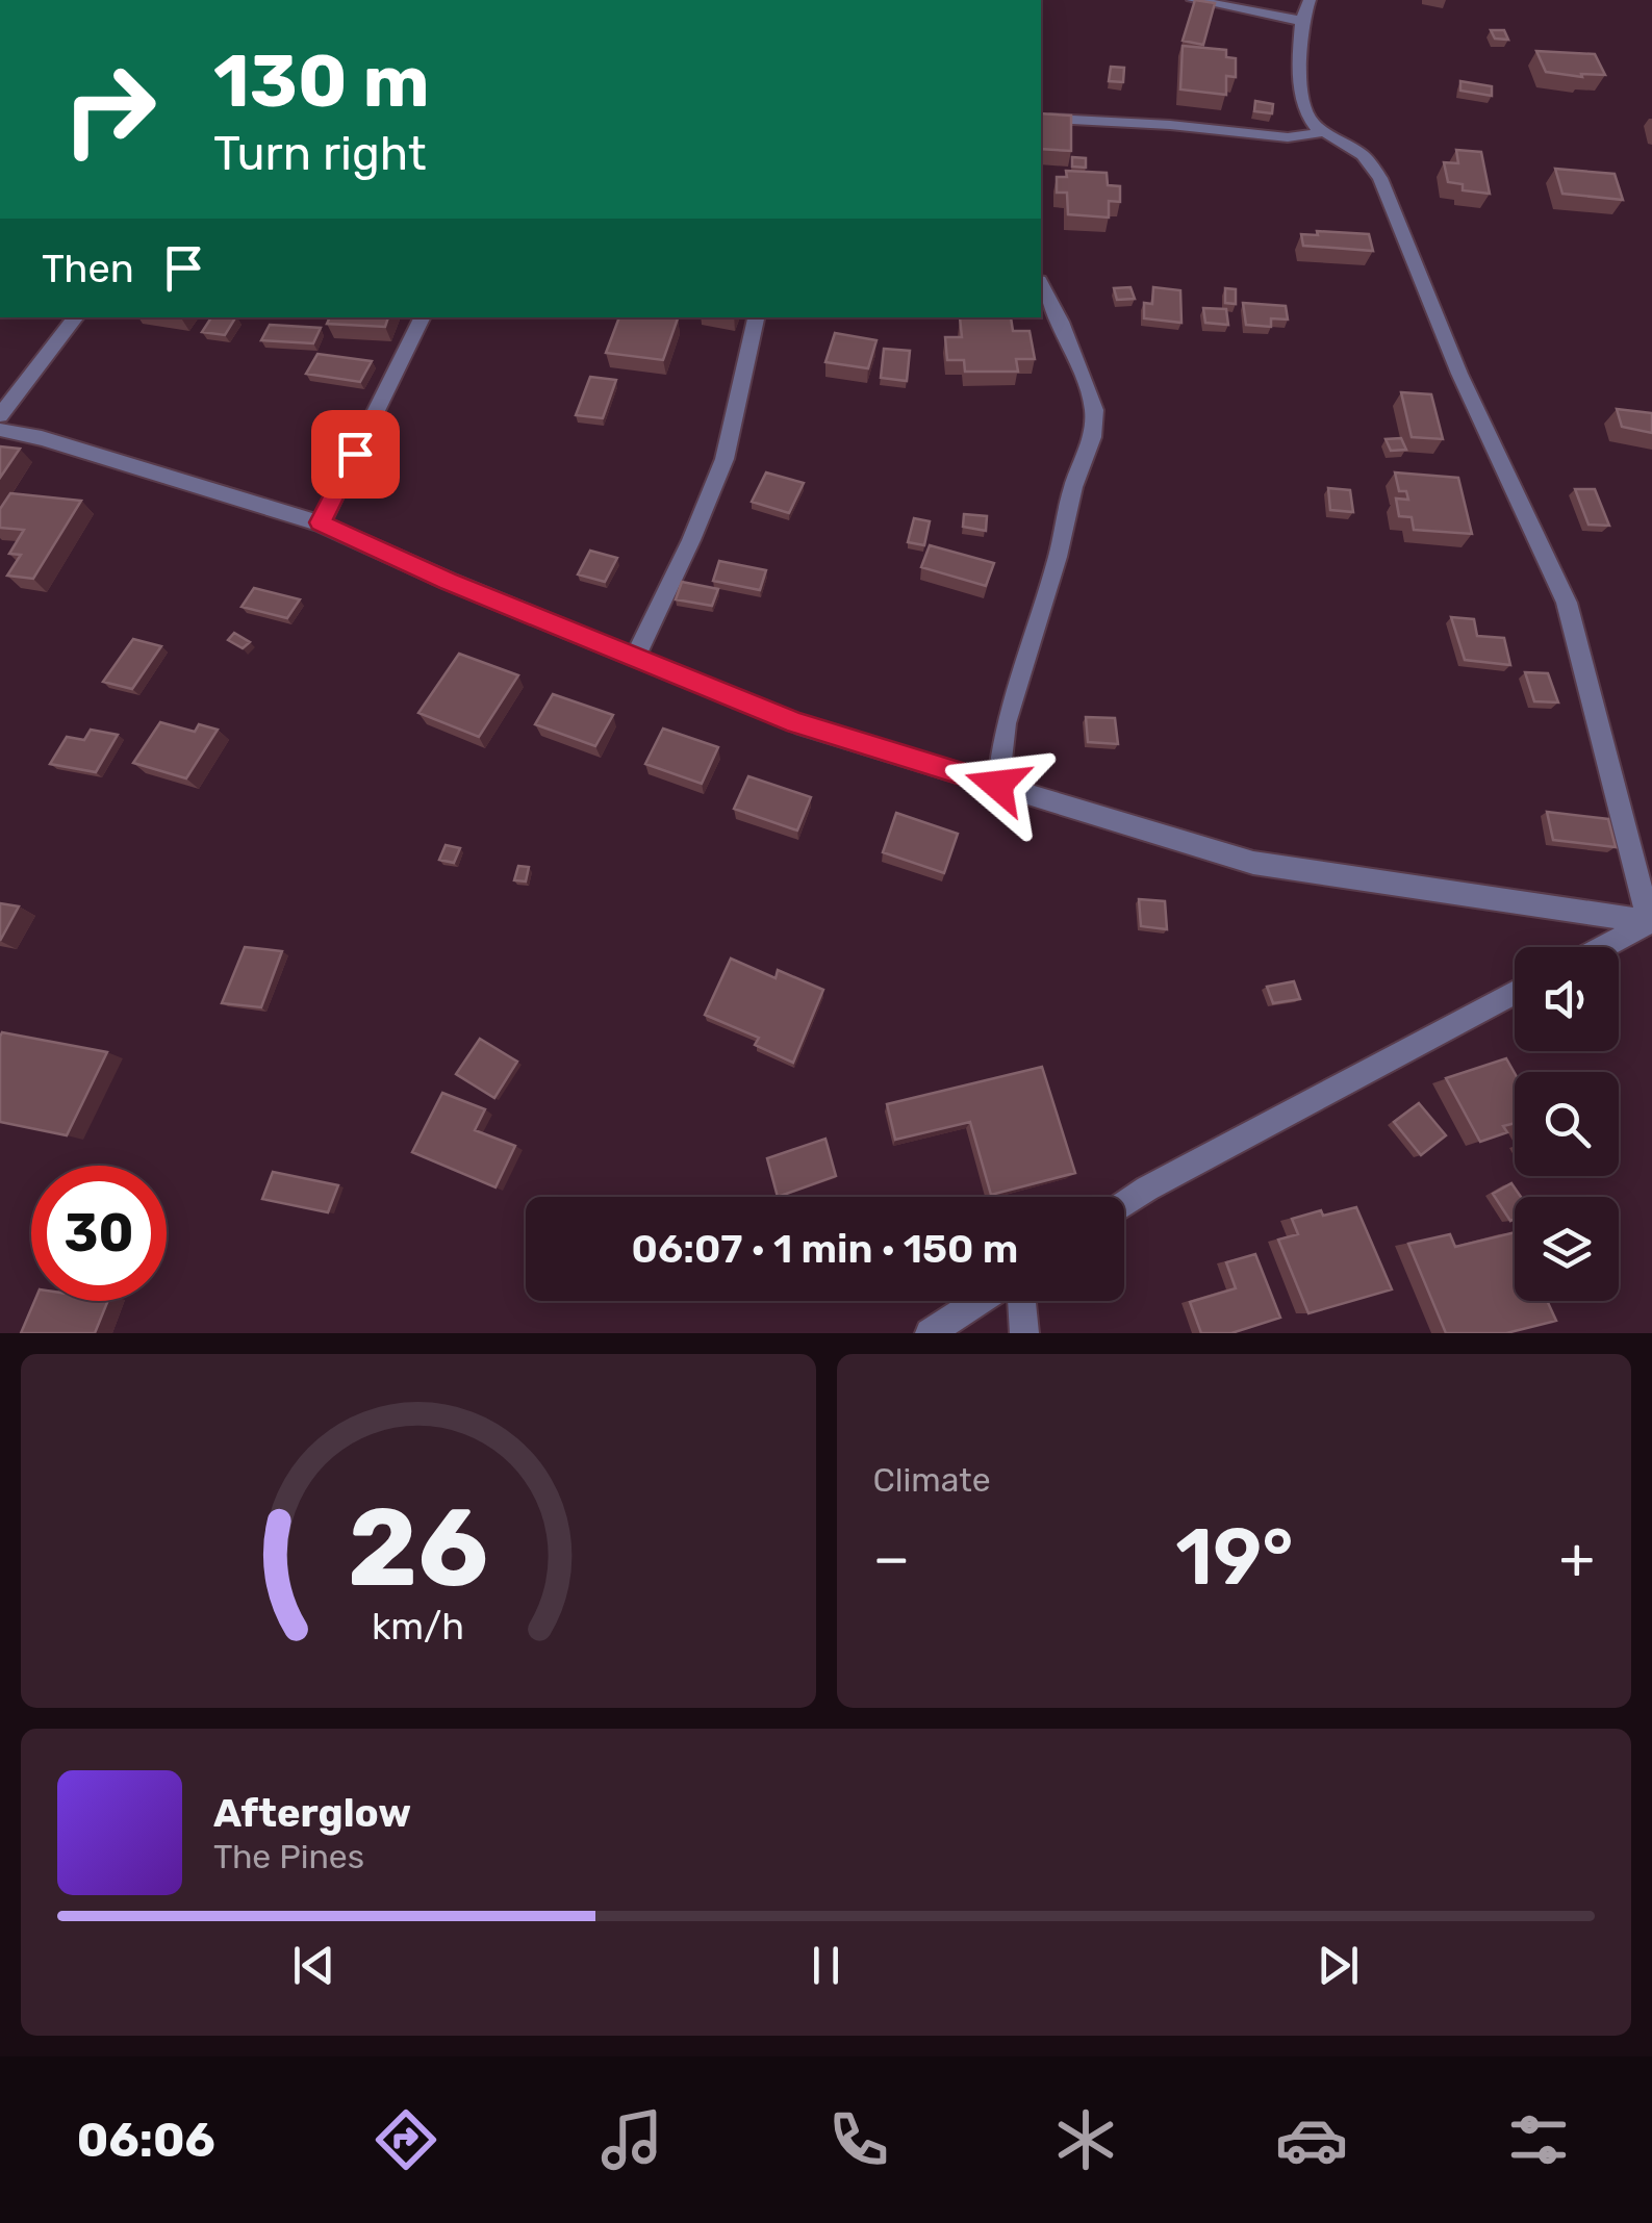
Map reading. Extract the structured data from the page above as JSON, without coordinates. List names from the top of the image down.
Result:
{
  "page": {
    "turn": ["130 m", "Turn right"],
    "then": "Then",
    "limit": "30",
    "trip": "06:07 · 1 min · 150 m",
    "tile": "Climate",
    "heat": ["−", "19°", "+"],
    "song": ["Afterglow", "The Pines"],
    "tabs": "06:06",
    "gauge": ["26", "km/h"]
  }
}
